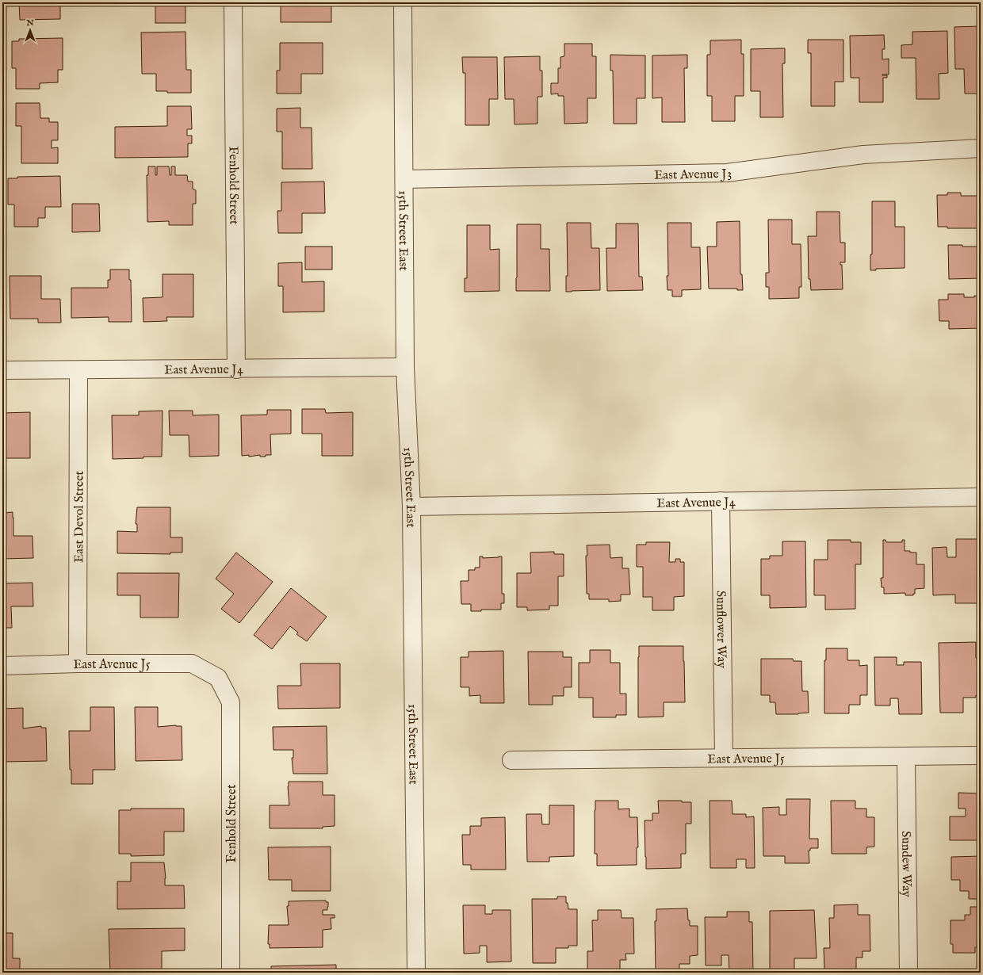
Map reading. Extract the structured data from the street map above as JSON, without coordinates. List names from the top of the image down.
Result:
{
  "streets": {
    "street": [
      "East Avenue J3",
      "Fenhold Street",
      "15th Street East",
      "East Avenue J4",
      "East Devol Street",
      "Sunflower Way",
      "East Avenue J5",
      "Sundew Way"
    ]
  },
  "crossings": [
    ["East Avenue J3", "15th Street East"],
    ["Fenhold Street", "East Avenue J4"],
    ["Fenhold Street", "East Avenue J5"],
    ["15th Street East", "East Avenue J4"],
    ["East Avenue J4", "East Devol Street"],
    ["East Avenue J4", "Sunflower Way"],
    ["East Devol Street", "East Avenue J5"],
    ["Sunflower Way", "East Avenue J5"],
    ["East Avenue J5", "Sundew Way"]
  ],
  "north": "top"
}
